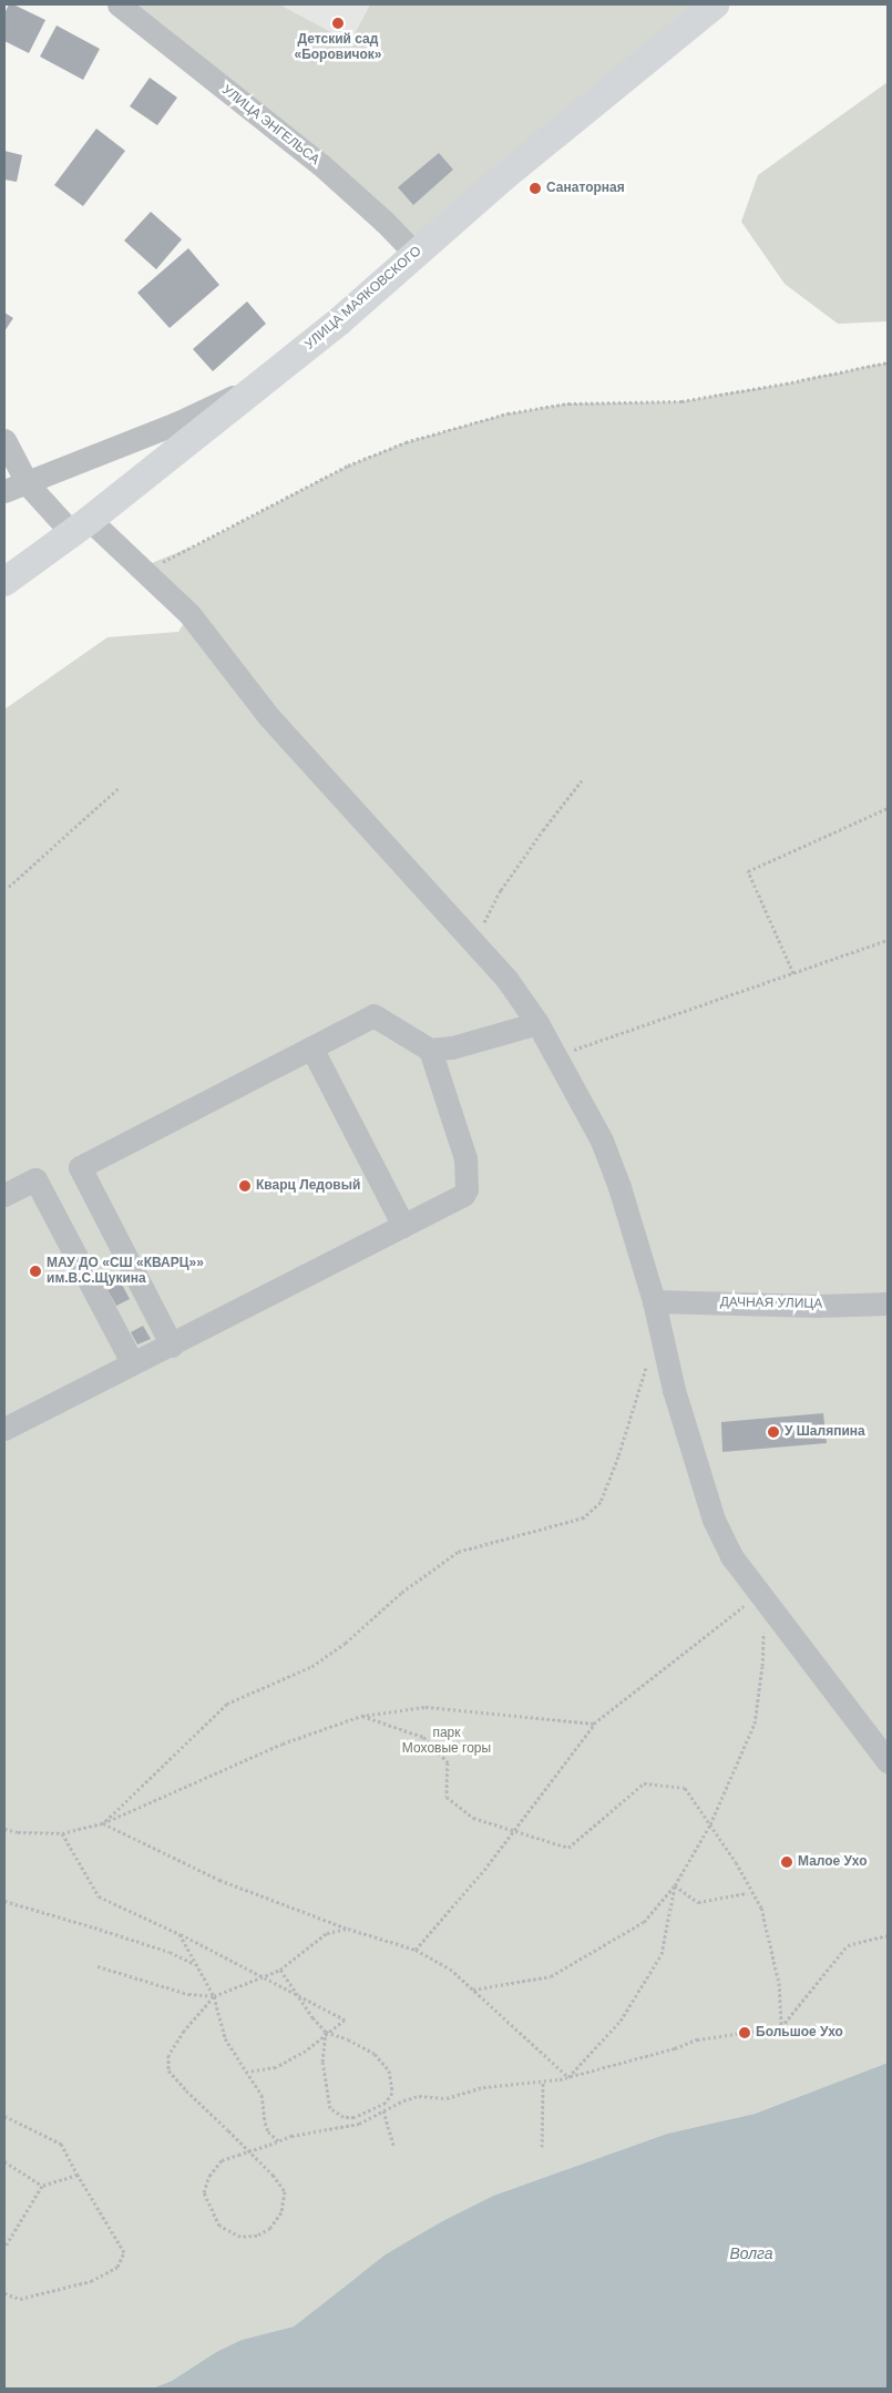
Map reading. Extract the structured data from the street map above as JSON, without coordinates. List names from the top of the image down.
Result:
{
  "streets": {
    "main road": ["УЛИЦА МАЯКОВСКОГО"],
    "street": ["УЛИЦА ЭНГЕЛЬСА", "ДАЧНАЯ УЛИЦА"]
  },
  "crossings": [
    ["УЛИЦА ЭНГЕЛЬСА", "УЛИЦА МАЯКОВСКОГО"]
  ],
  "water": ["Волга"],
  "parks": ["парк Моховые горы"],
  "places": [
    "Детский сад «Боровичок»",
    "Санаторная",
    "Кварц Ледовый",
    "МАУ ДО «СШ «КВАРЦ»» им.В.С.Щукина",
    "У Шаляпина",
    "Малое Ухо",
    "Большое Ухо"
  ]
}
